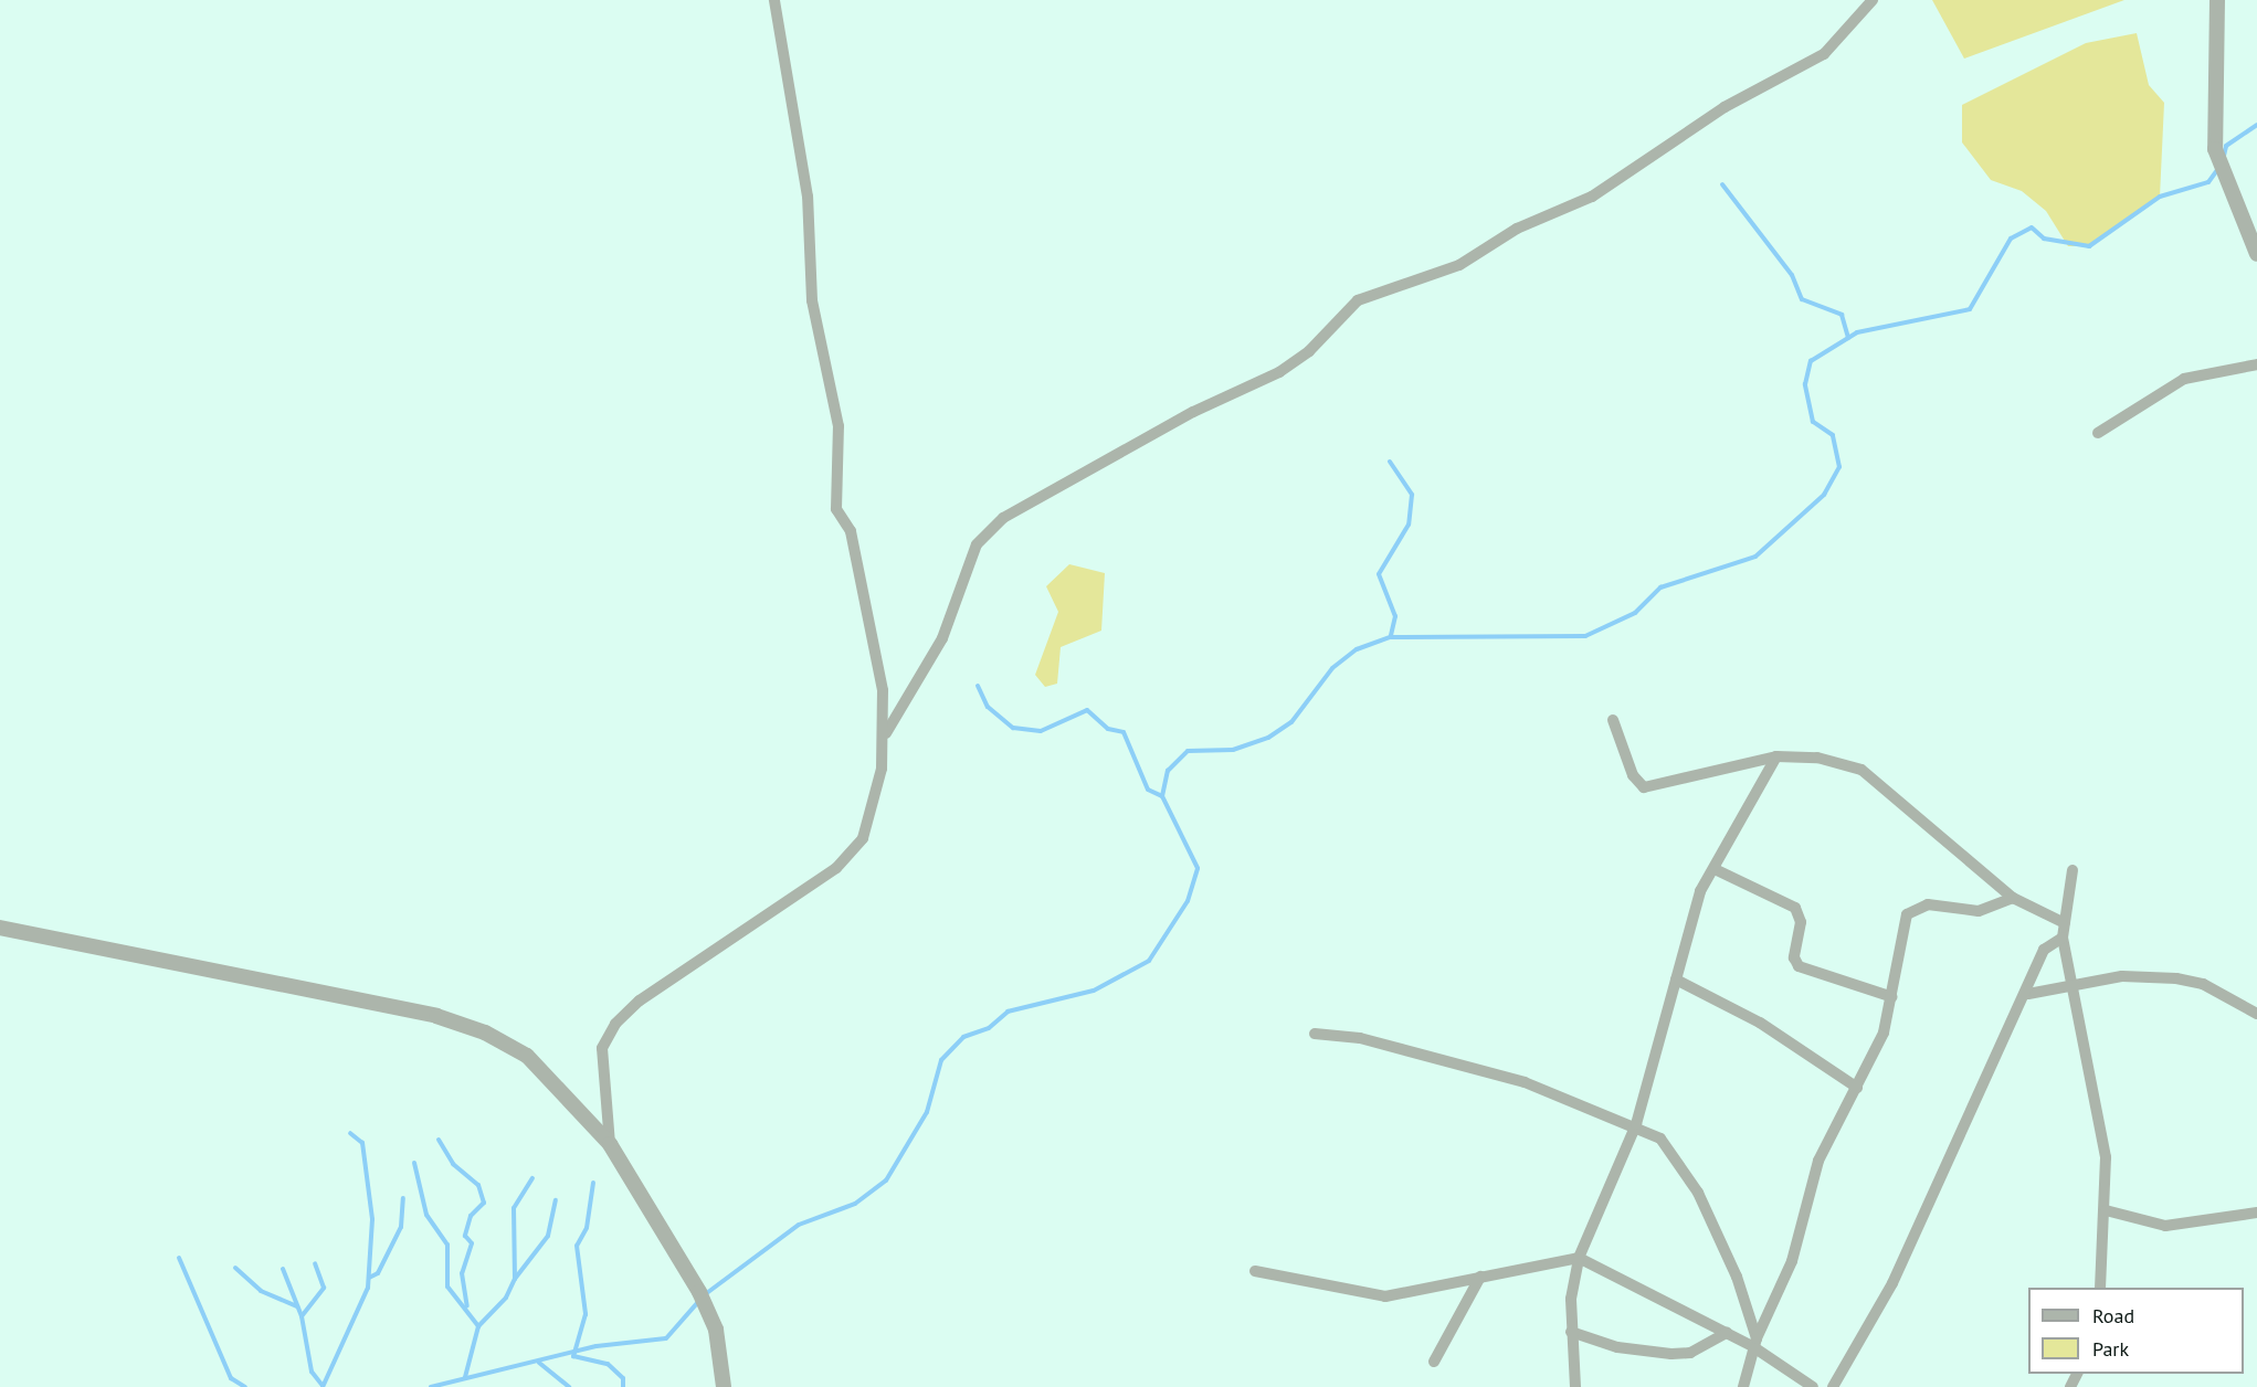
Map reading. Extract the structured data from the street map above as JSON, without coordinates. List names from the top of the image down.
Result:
{
  "legend": ["Road", "Park"]
}
